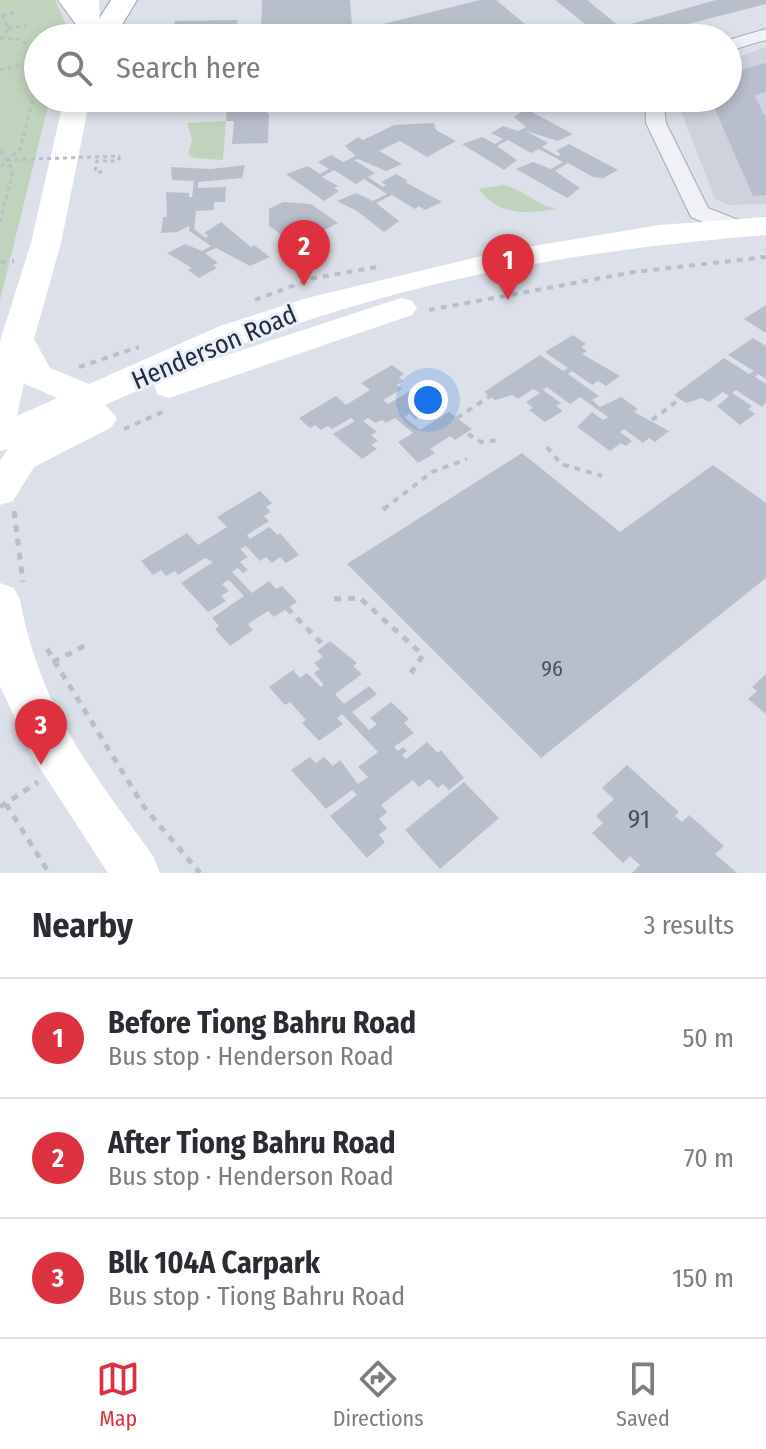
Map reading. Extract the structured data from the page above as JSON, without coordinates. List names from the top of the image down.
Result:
{
  "streets": {
    "main road": ["Henderson Road"]
  },
  "house_numbers": ["96", "91"],
  "page": {
    "search": "Search here",
    "pins": ["2", "1", "3"],
    "heading": ["Nearby", "3 results"],
    "list": [
      {
        "mark": "1",
        "name": "Before Tiong Bahru Road",
        "note": "Bus stop · Henderson Road",
        "value": "50 m"
      },
      {
        "mark": "2",
        "name": "After Tiong Bahru Road",
        "note": "Bus stop · Henderson Road",
        "value": "70 m"
      },
      {
        "mark": "3",
        "name": "Blk 104A Carpark",
        "note": "Bus stop · Tiong Bahru Road",
        "value": "150 m"
      }
    ],
    "nav": ["Map", "Directions", "Saved"]
  }
}
